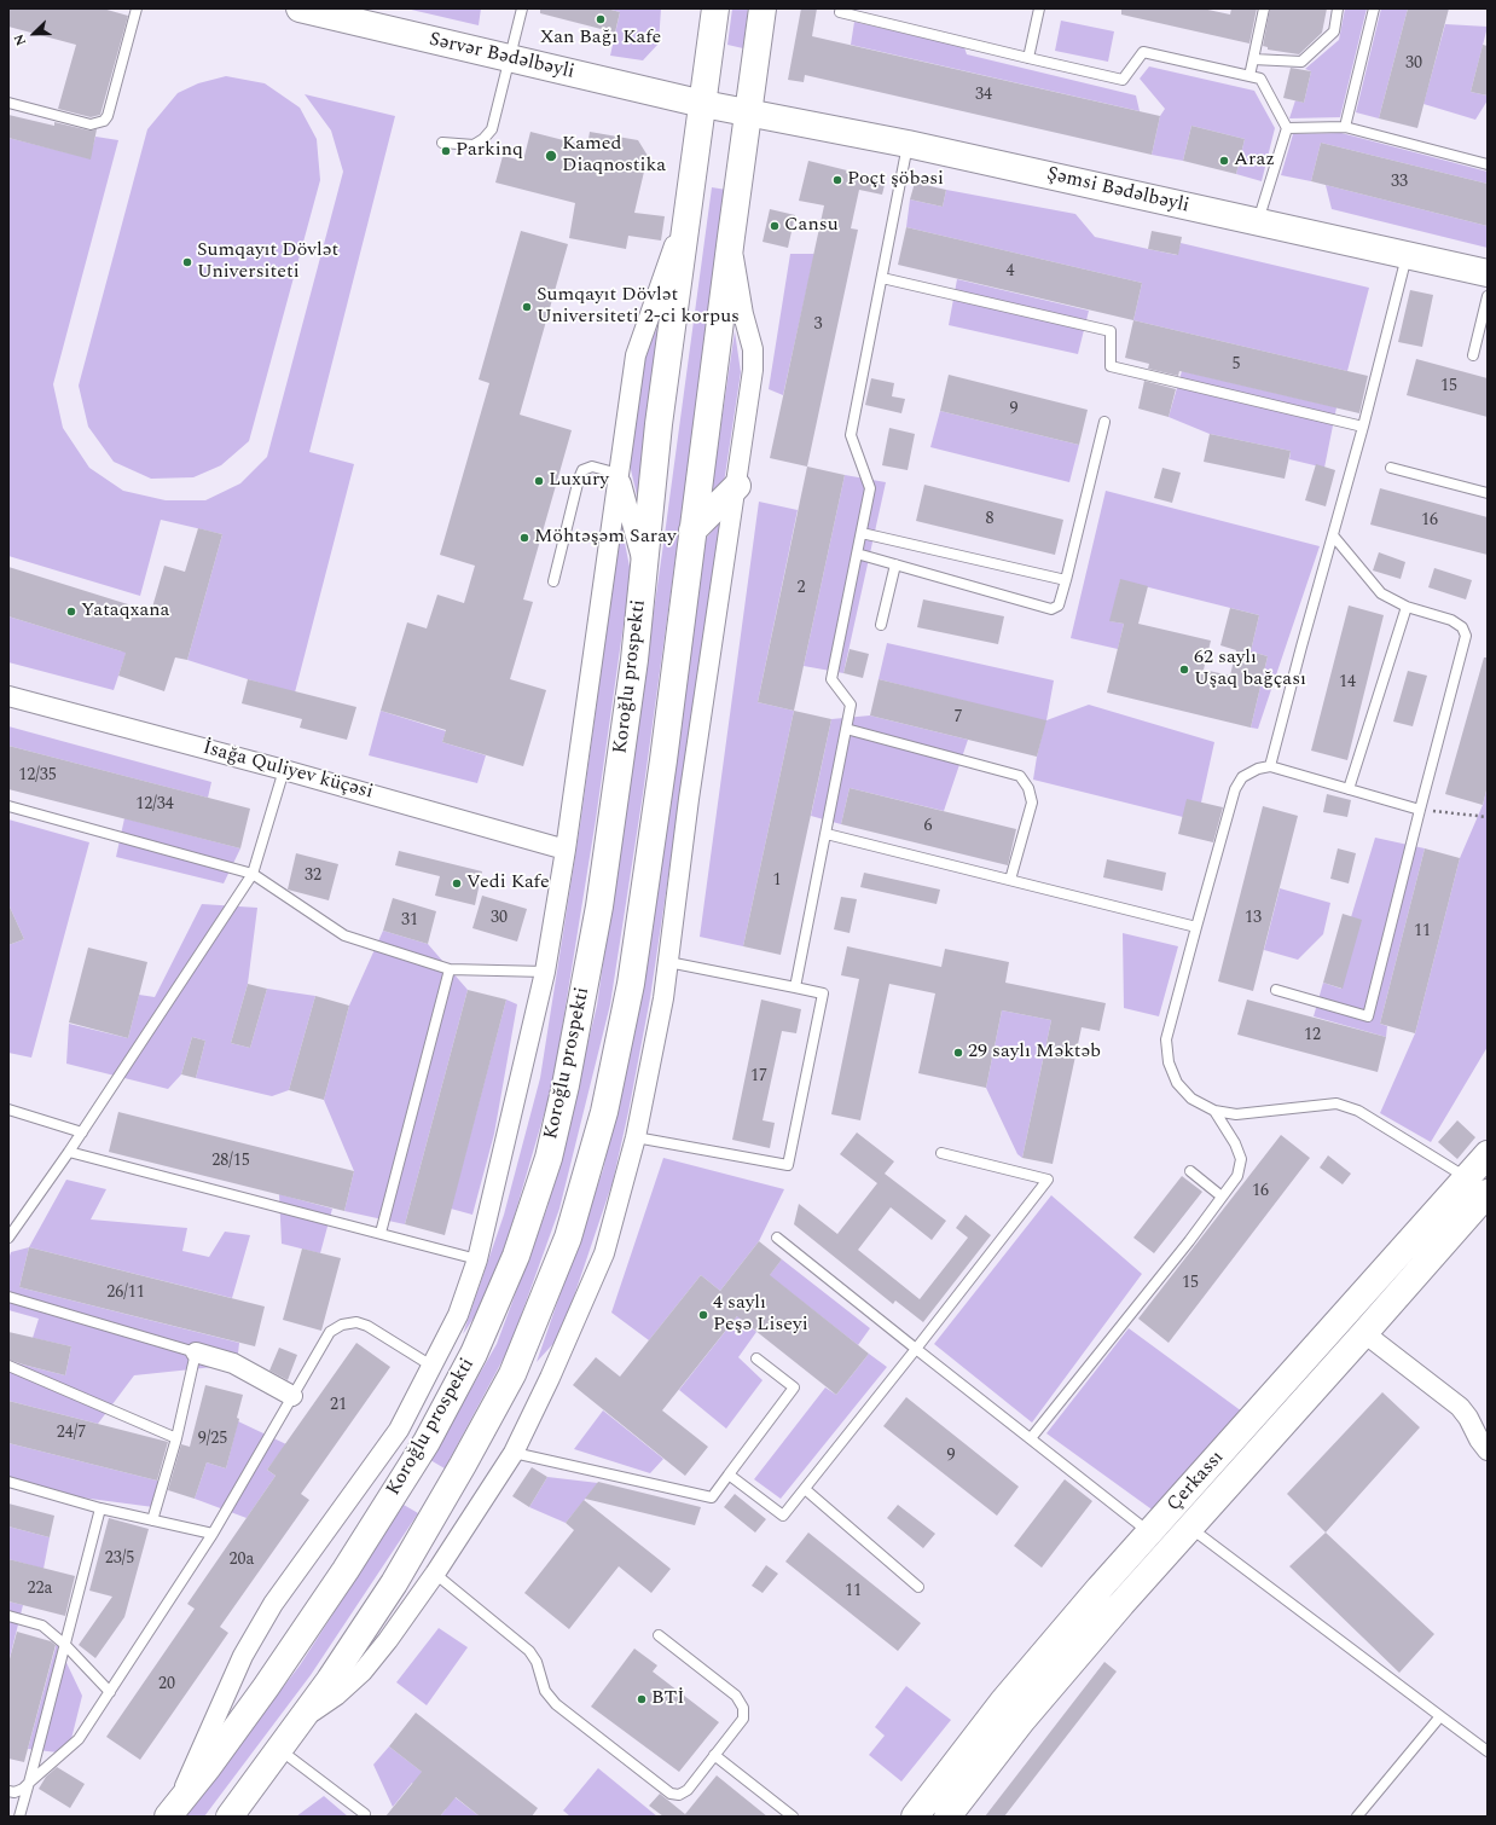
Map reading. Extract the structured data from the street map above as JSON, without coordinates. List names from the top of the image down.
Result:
{
  "streets": {
    "main road": [
      "Sərvər Bədəlbəyli",
      "Şəmsi Bədəlbəyli",
      "Koroğlu prospekti",
      "Çerkassı"
    ],
    "street": ["İsağa Quliyev küçəsi"]
  },
  "crossings": [
    ["Sərvər Bədəlbəyli", "Şəmsi Bədəlbəyli"],
    ["Sərvər Bədəlbəyli", "Koroğlu prospekti"]
  ],
  "places": [
    "Xan Bağı Kafe",
    "Parkinq",
    "Kamed Diaqnostika",
    "Araz",
    "Poçt şöbəsi",
    "Cansu",
    "Sumqayıt Dövlət Universiteti",
    "Sumqayıt Dövlət Universiteti 2-ci korpus",
    "Luxury",
    "Möhtəşəm Saray",
    "Yataqxana",
    "62 saylı Uşaq bağçası",
    "Vedi Kafe",
    "29 saylı Məktəb",
    "4 saylı Peşə Liseyi",
    "BTİ"
  ],
  "house_numbers": [
    "30",
    "34",
    "33",
    "4",
    "3",
    "5",
    "15",
    "9",
    "8",
    "16",
    "2",
    "14",
    "7",
    "12/35",
    "12/34",
    "6",
    "32",
    "1",
    "30",
    "13",
    "31",
    "11",
    "12",
    "17",
    "28/15",
    "16",
    "15",
    "26/11",
    "21",
    "24/7",
    "9/25",
    "9",
    "23/5",
    "20a",
    "22a",
    "11",
    "20"
  ],
  "north": "bottom left"
}
